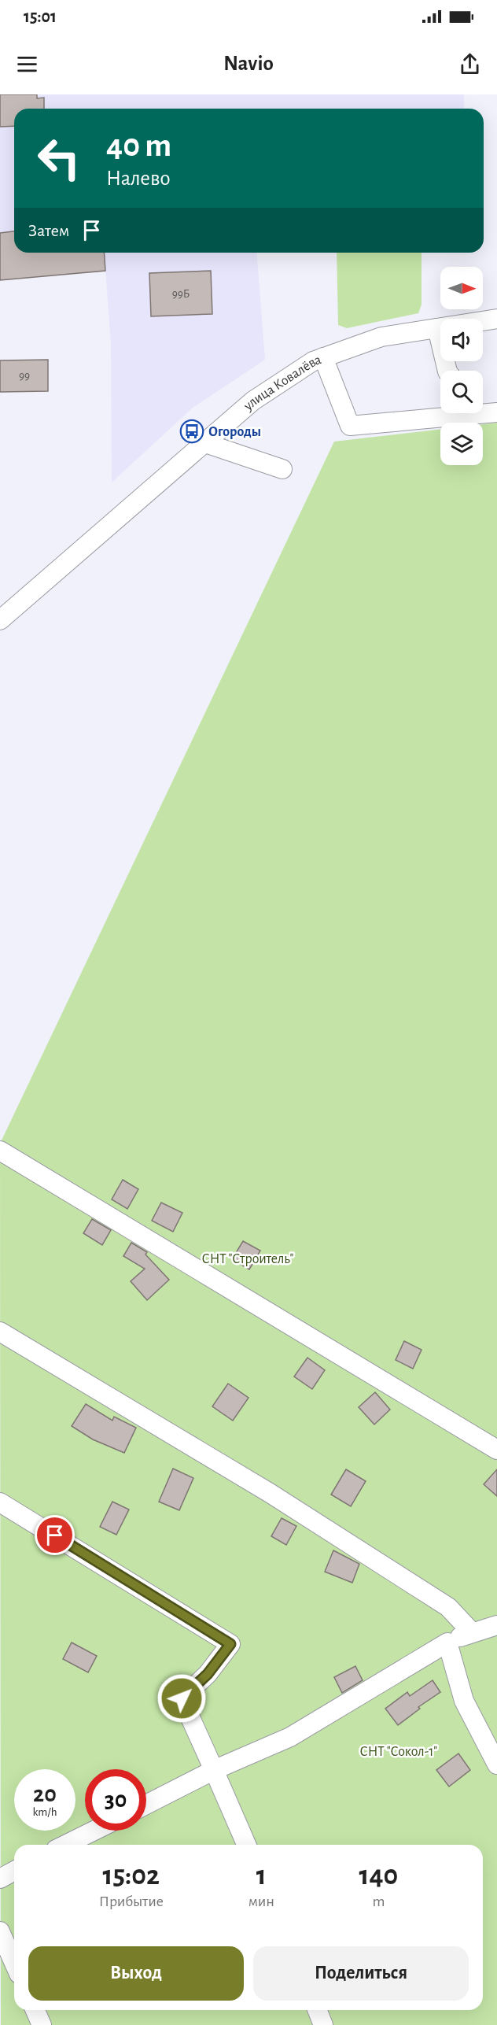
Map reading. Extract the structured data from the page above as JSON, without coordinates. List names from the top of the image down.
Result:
{
  "streets": {
    "street": ["улица Ковалёва"]
  },
  "parks": ["СНТ \"Строитель\"", "СНТ \"Сокол-1\""],
  "places": {
    "bus stop": ["Огороды"]
  },
  "house_numbers": ["99Б", "99"],
  "north": "right",
  "page": {
    "status": "15:01",
    "header": "Navio",
    "turn": ["40 m", "Налево"],
    "then": "Затем",
    "speed": "20 km/h",
    "limit": "30",
    "eta": [
      "15:02",
      "Прибытие",
      "1",
      "мин",
      "140",
      "m"
    ],
    "buttons": ["Выход", "Поделиться"]
  }
}
